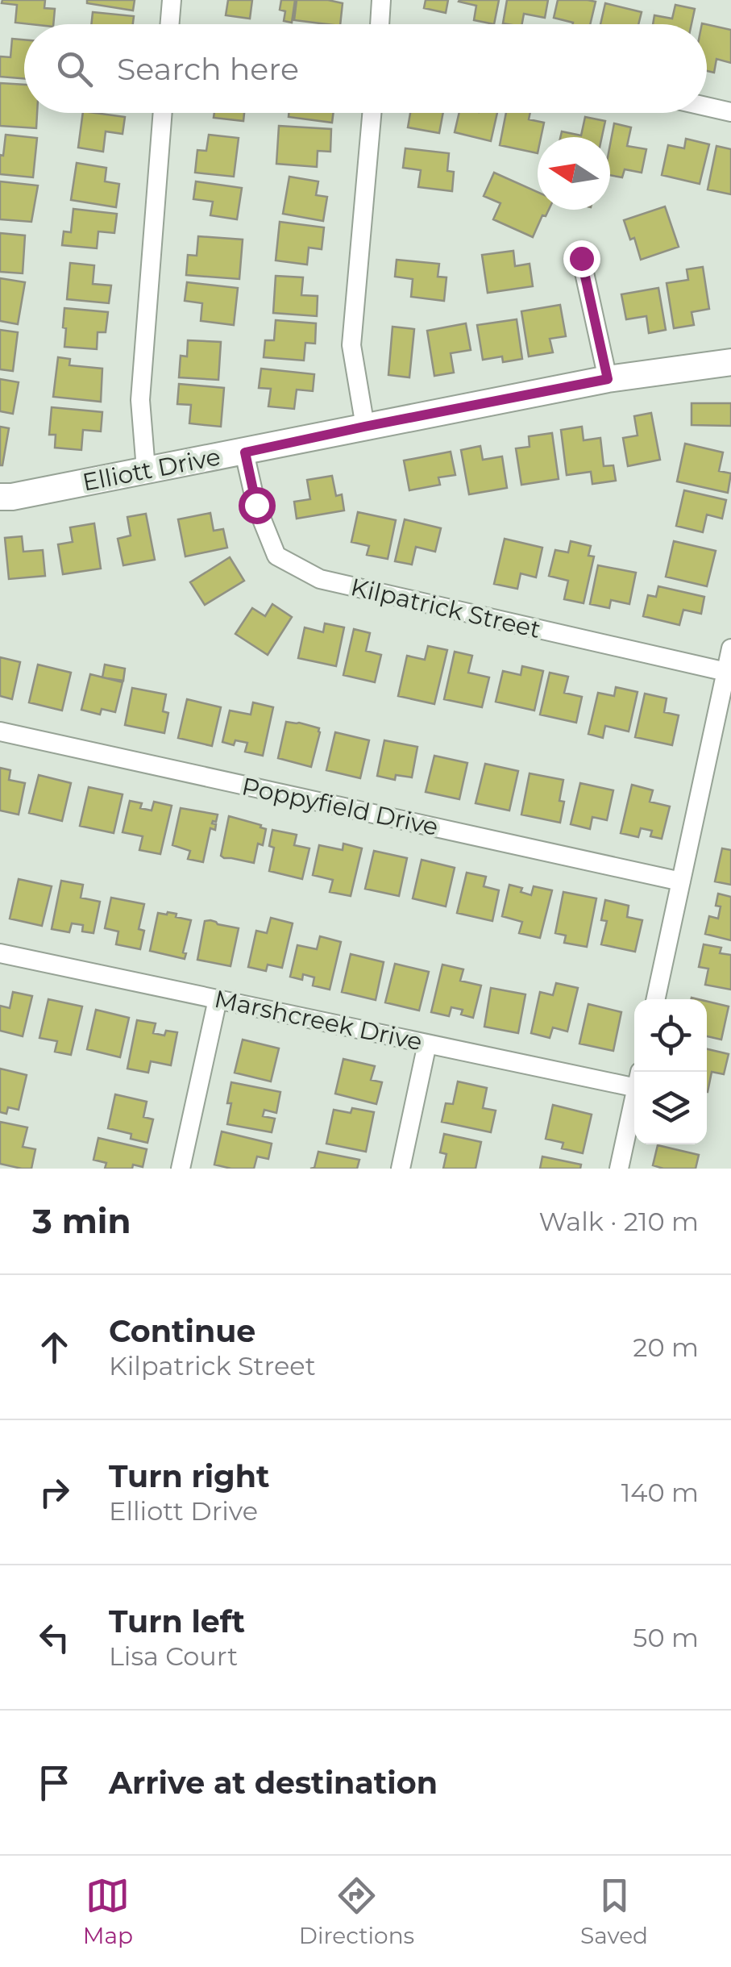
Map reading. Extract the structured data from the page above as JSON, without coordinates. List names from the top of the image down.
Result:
{
  "streets": {
    "street": [
      "Elliott Drive",
      "Kilpatrick Street",
      "Poppyfield Drive",
      "Marshcreek Drive"
    ]
  },
  "crossings": [
    ["Elliott Drive", "Kilpatrick Street"]
  ],
  "north": "left",
  "page": {
    "search": "Search here",
    "heading": ["3 min", "Walk · 210 m"],
    "list": [
      ["Continue", "Kilpatrick Street", "20 m"],
      ["Turn right", "Elliott Drive", "140 m"],
      ["Turn left", "Lisa Court", "50 m"],
      "Arrive at destination"
    ],
    "nav": ["Map", "Directions", "Saved"]
  }
}
